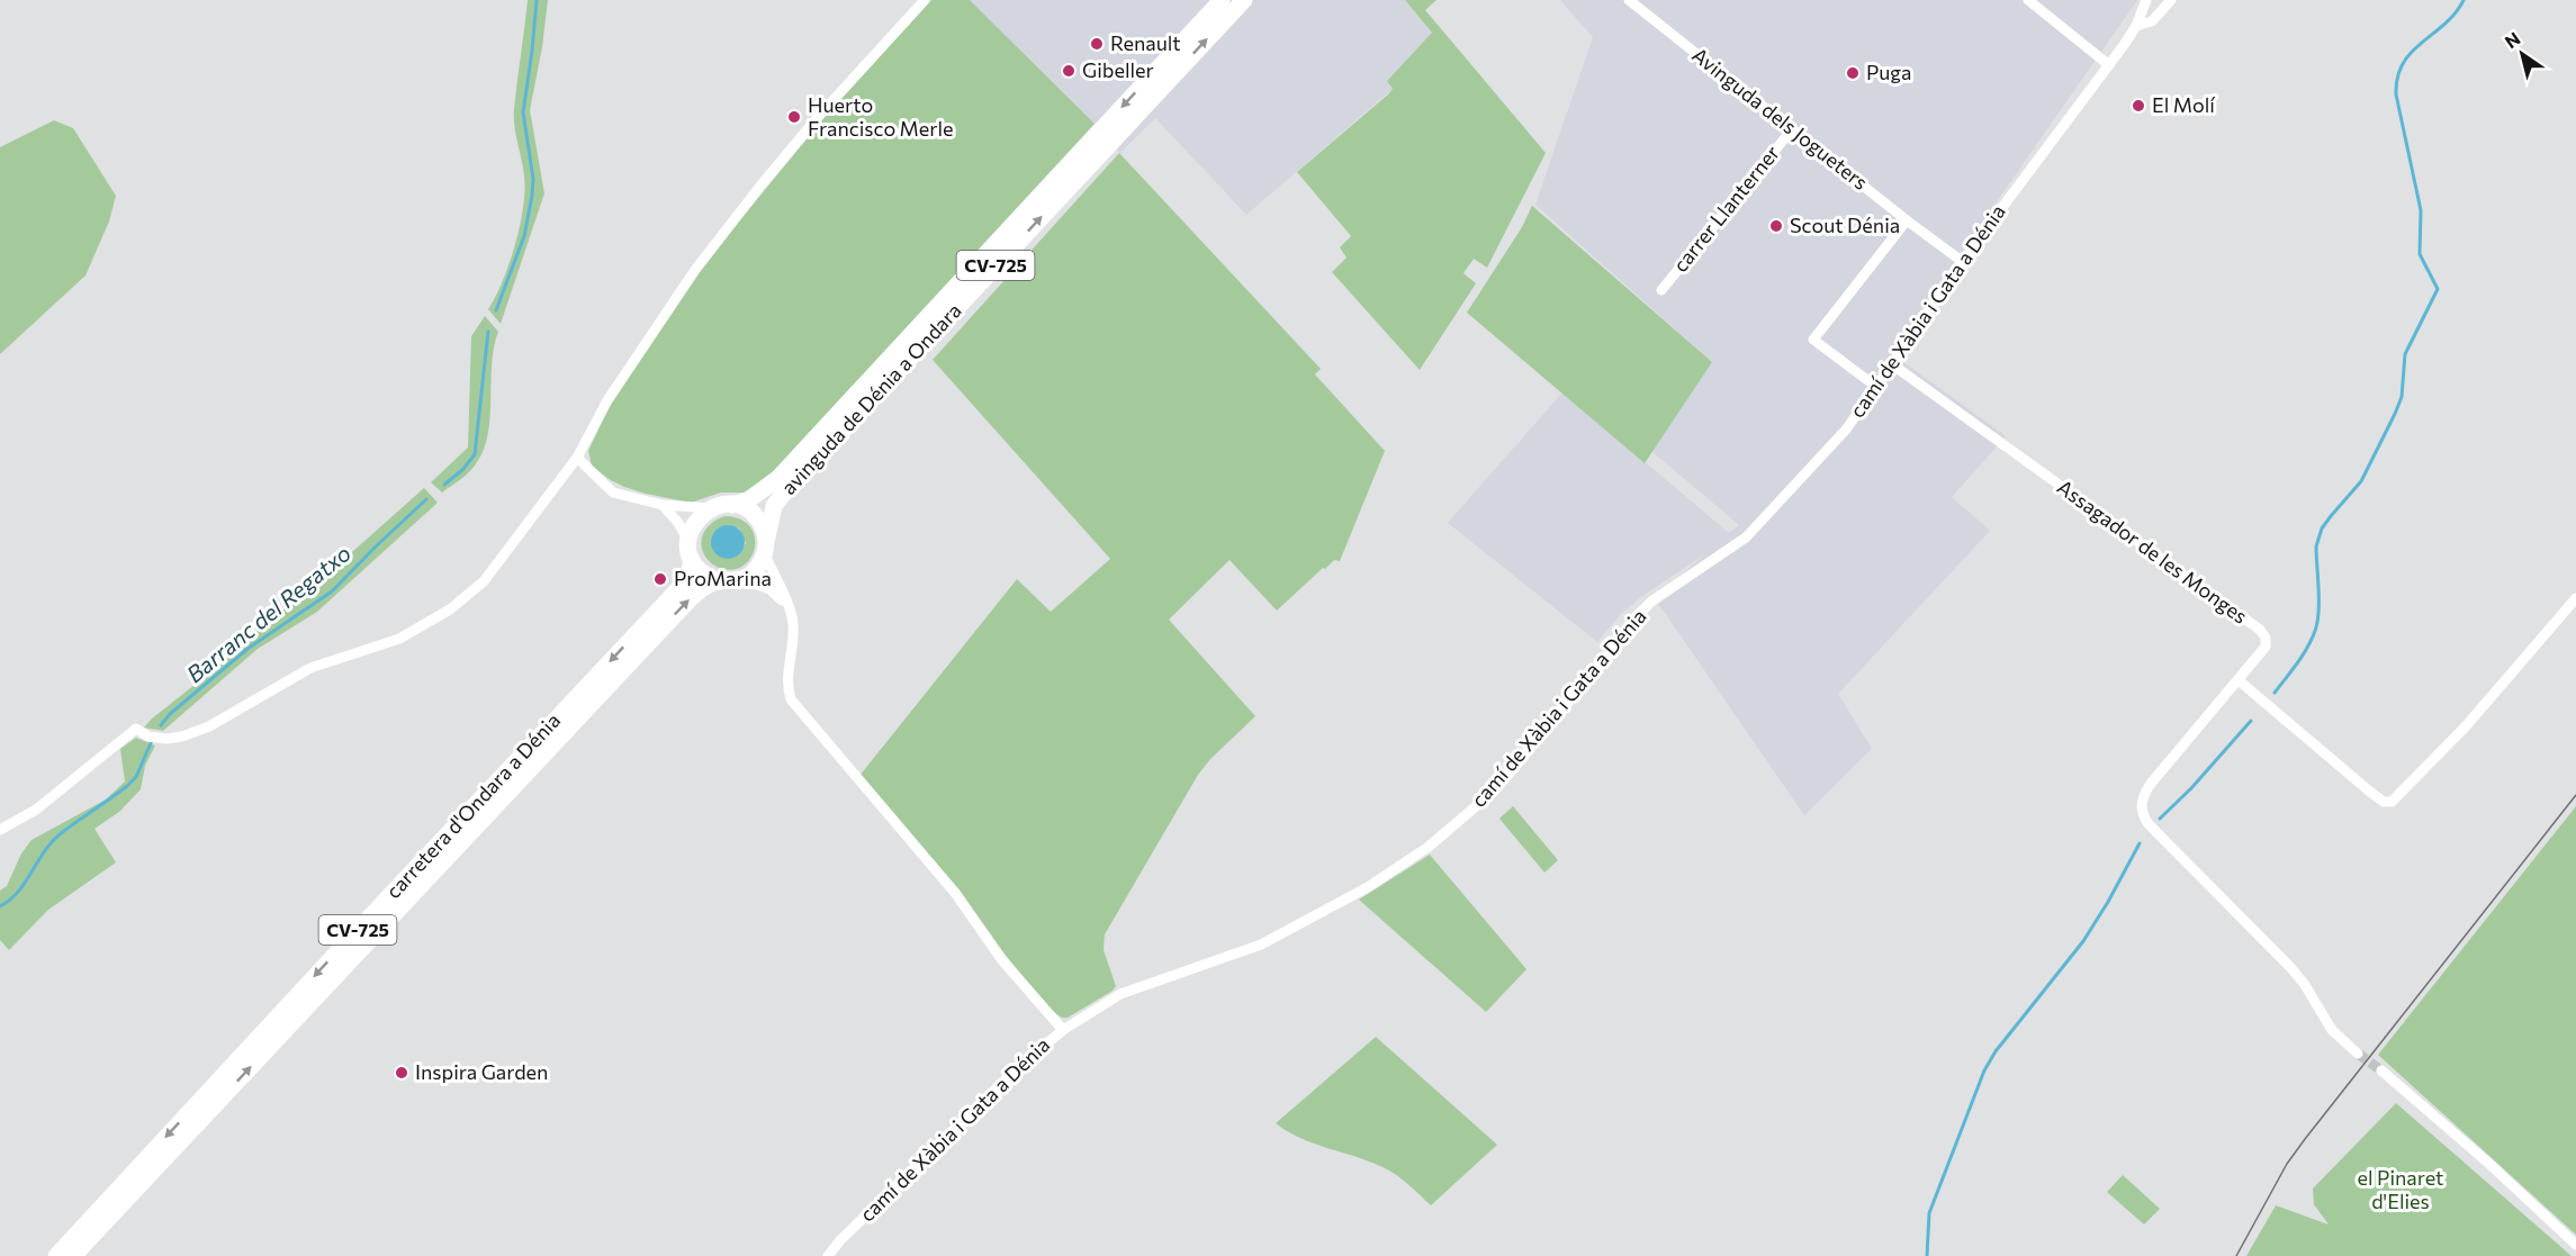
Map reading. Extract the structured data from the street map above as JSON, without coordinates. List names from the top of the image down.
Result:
{
  "streets": {
    "main road": ["CV-725", "avinguda de Dénia a Ondara", "carretera d'Ondara a Dénia"],
    "street": [
      "Avinguda dels Jogueters",
      "carrer Llanterner",
      "camí de Xàbia i Gata a Dénia",
      "Assagador de les Monges"
    ]
  },
  "crossings": [
    ["Avinguda dels Jogueters", "carrer Llanterner"],
    ["Avinguda dels Jogueters", "camí de Xàbia i Gata a Dénia"],
    ["CV-725", "avinguda de Dénia a Ondara"],
    ["CV-725", "carretera d'Ondara a Dénia"],
    ["camí de Xàbia i Gata a Dénia", "Assagador de les Monges"],
    ["avinguda de Dénia a Ondara", "carretera d'Ondara a Dénia"]
  ],
  "water": ["Barranc del Regatxo"],
  "parks": ["el Pinaret d'Elies"],
  "places": [
    "Renault",
    "Gibeller",
    "Puga",
    "El Molí",
    "Huerto Francisco Merle",
    "Scout Dénia",
    "ProMarina",
    "Inspira Garden"
  ],
  "north": "top left"
}
